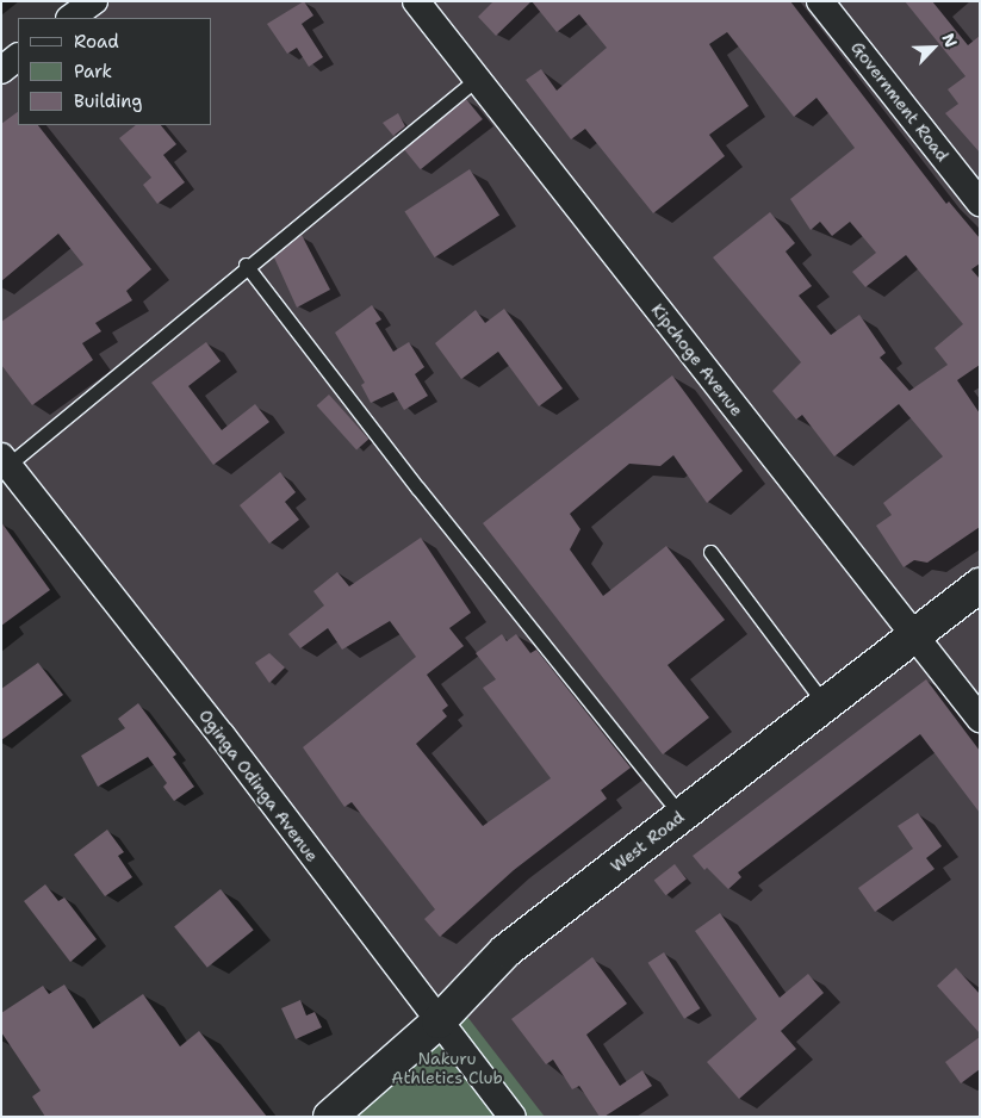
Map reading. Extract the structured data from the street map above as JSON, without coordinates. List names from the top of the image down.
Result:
{
  "streets": {
    "street": [
      "Government Road",
      "Kipchoge Avenue",
      "Oginga Odinga Avenue",
      "West Road"
    ]
  },
  "crossings": [
    ["Kipchoge Avenue", "West Road"],
    ["Oginga Odinga Avenue", "West Road"]
  ],
  "parks": ["Nakuru Athletics Club"],
  "legend": ["Road", "Park", "Building"],
  "north": "top right"
}
